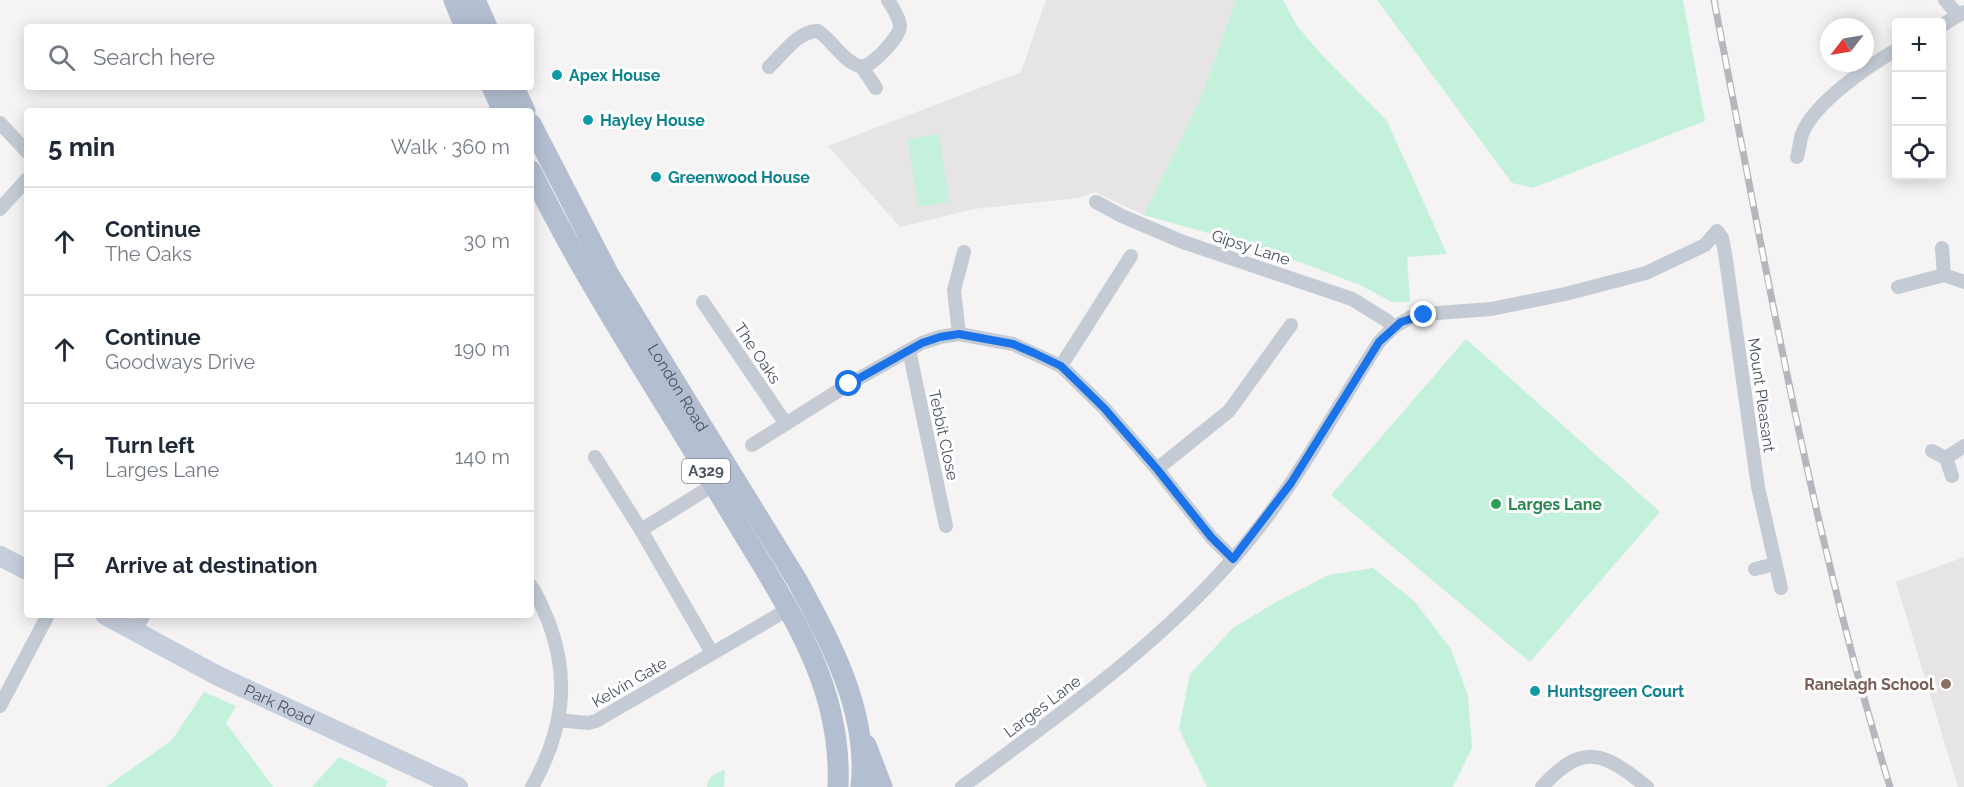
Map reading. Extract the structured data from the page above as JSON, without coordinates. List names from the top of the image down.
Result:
{
  "streets": {
    "main road": ["London Road", "A329"],
    "street": [
      "Gipsy Lane",
      "The Oaks",
      "Mount Pleasant",
      "Tebbit Close",
      "Kelvin Gate",
      "Park Road",
      "Larges Lane"
    ]
  },
  "crossings": [
    ["Gipsy Lane", "Larges Lane"],
    ["Mount Pleasant", "Larges Lane"]
  ],
  "places": [
    "Apex House",
    "Hayley House",
    "Greenwood House",
    "Larges Lane",
    "Ranelagh School",
    "Huntsgreen Court"
  ],
  "north": "bottom left",
  "page": {
    "map_buttons": ["+", "−"],
    "search": "Search here",
    "heading": ["5 min", "Walk · 360 m"],
    "list": [
      ["Continue", "The Oaks", "30 m"],
      ["Continue", "Goodways Drive", "190 m"],
      ["Turn left", "Larges Lane", "140 m"],
      "Arrive at destination"
    ]
  }
}
